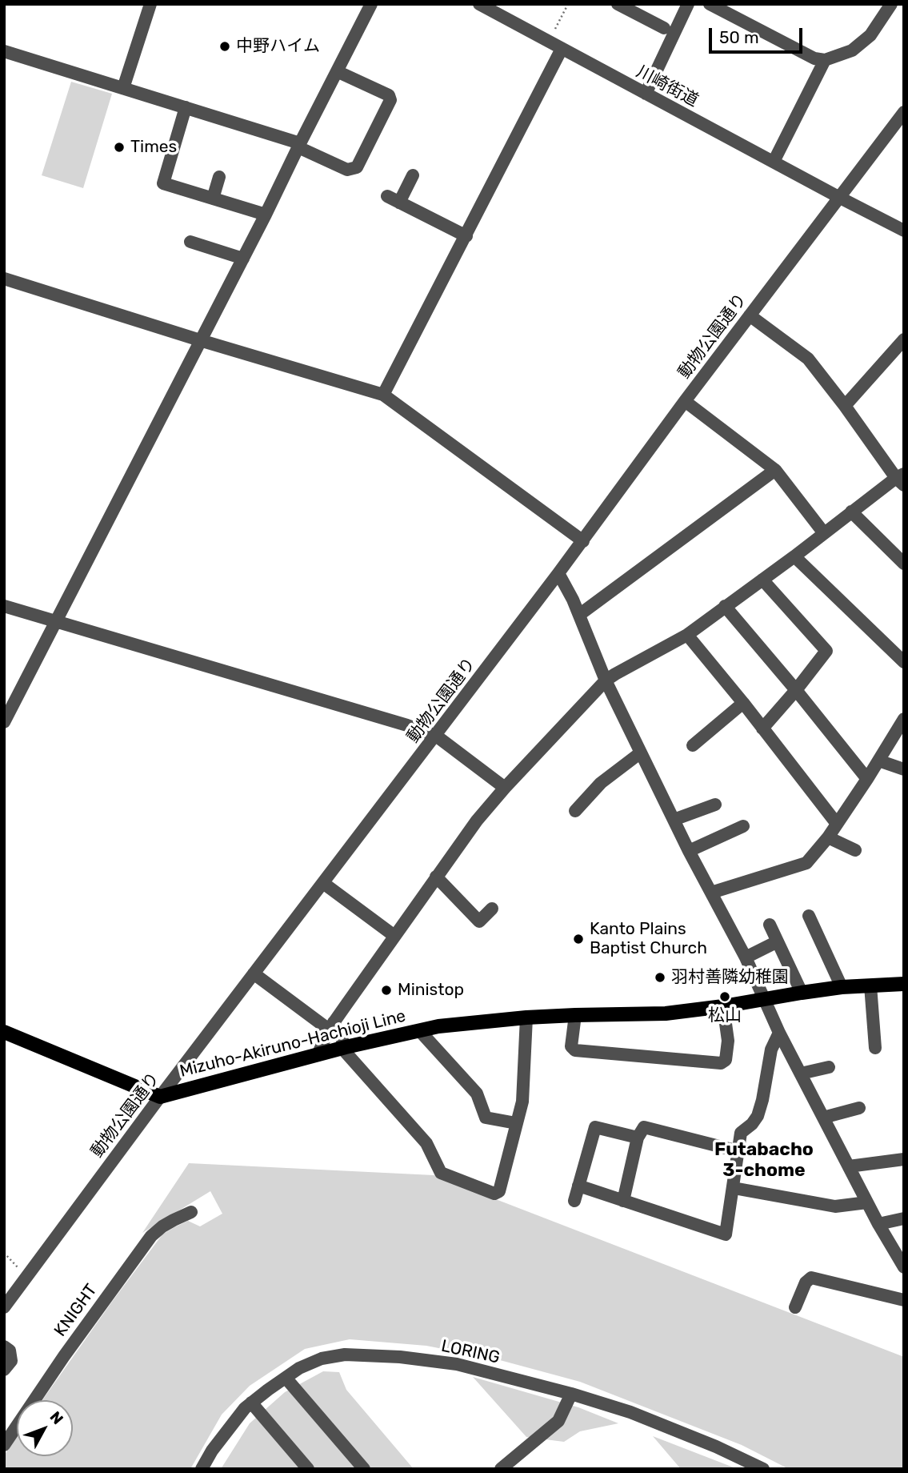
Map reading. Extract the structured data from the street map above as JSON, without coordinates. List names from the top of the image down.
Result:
{
  "streets": {
    "main road": ["Mizuho-Akiruno-Hachioji Line"],
    "street": [
      "川崎街道",
      "動物公園通り",
      "KNIGHT",
      "LORING"
    ]
  },
  "crossings": [
    ["川崎街道", "動物公園通り"],
    ["動物公園通り", "Mizuho-Akiruno-Hachioji Line"]
  ],
  "districts": ["Futabacho 3-chome"],
  "places": [
    "中野ハイム",
    "Times",
    "Kanto Plains Baptist Church",
    "羽村善隣幼稚園",
    "Ministop",
    "松山"
  ],
  "scale_bar": "50 m",
  "north": "top right"
}
